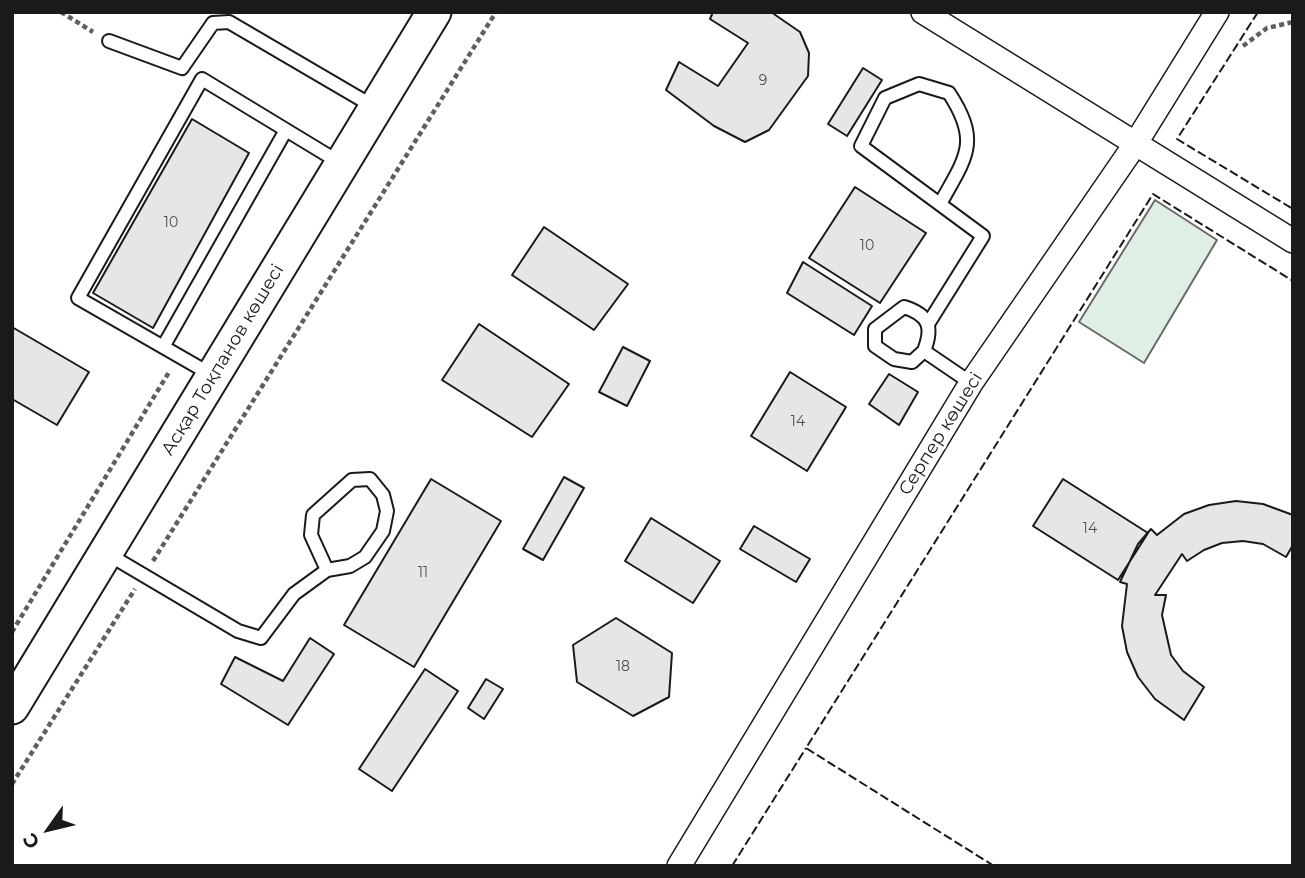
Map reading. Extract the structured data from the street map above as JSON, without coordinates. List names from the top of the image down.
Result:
{
  "streets": {
    "street": ["Асқар Тоқпанов көшесі", "Серпер көшесі"]
  },
  "house_numbers": [
    "9",
    "10",
    "10",
    "14",
    "14",
    "11",
    "18"
  ],
  "north": "bottom left"
}
